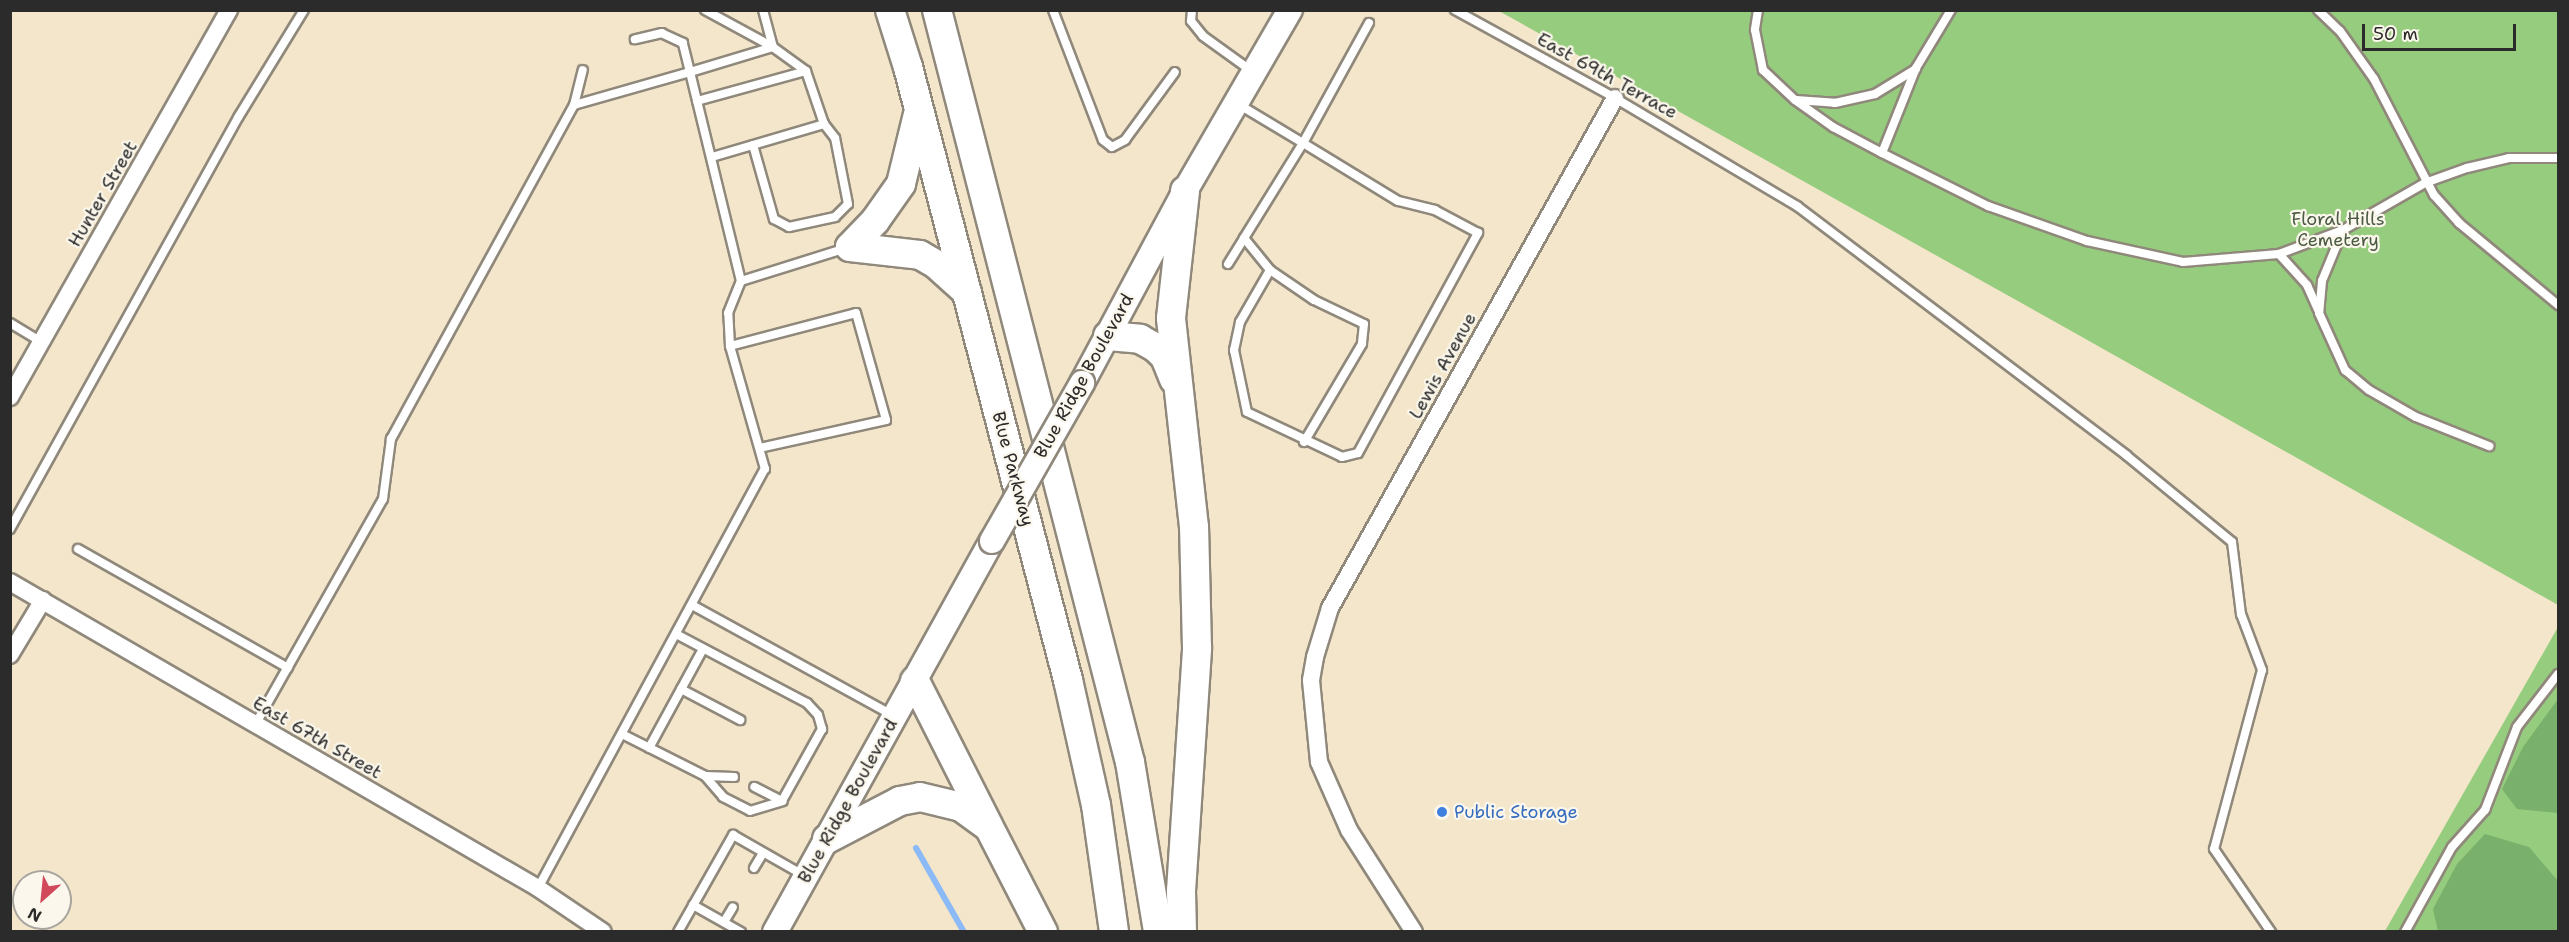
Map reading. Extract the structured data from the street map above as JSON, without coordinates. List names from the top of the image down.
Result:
{
  "streets": {
    "highway": ["Blue Parkway"],
    "main road": ["Blue Ridge Boulevard"],
    "street": ["Hunter Street", "Lewis Avenue", "East 67th Street"],
    "lane": ["East 69th Terrace"]
  },
  "crossings": [
    ["East 69th Terrace", "Lewis Avenue"]
  ],
  "parks": ["Floral Hills Cemetery"],
  "places": ["Public Storage"],
  "scale_bar": "50 m",
  "north": "bottom left"
}
